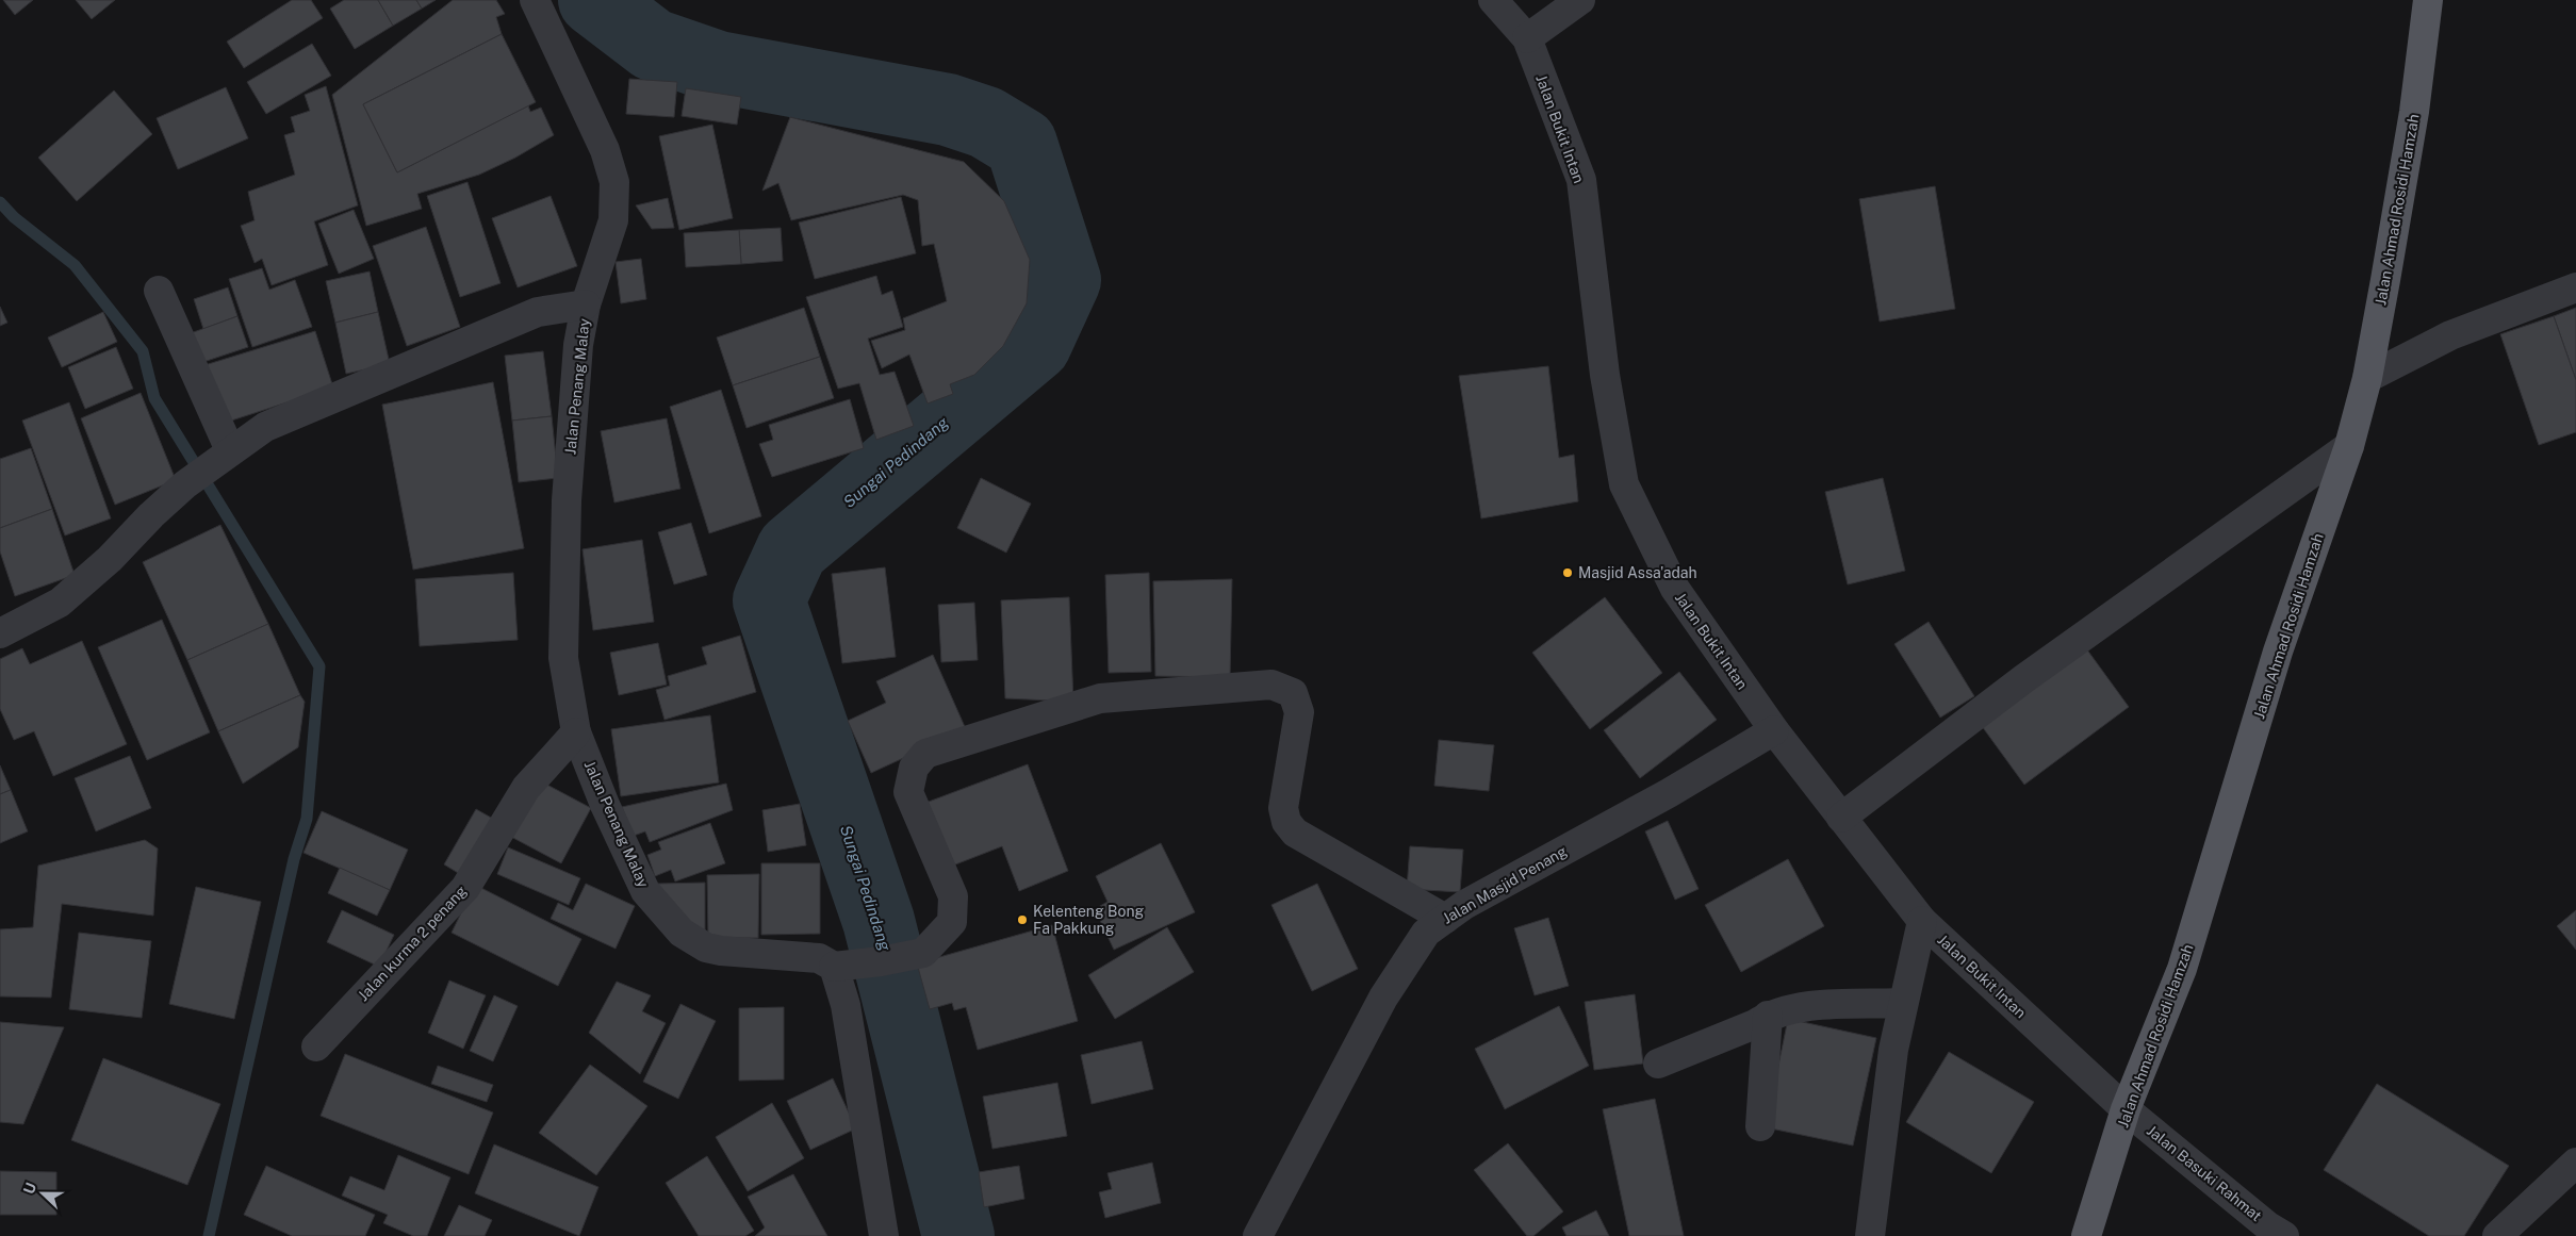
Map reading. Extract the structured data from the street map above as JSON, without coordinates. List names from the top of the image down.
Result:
{
  "streets": {
    "main road": ["Jalan Ahmad Rosidi Hamzah"],
    "street": [
      "Jalan Bukit Intan",
      "Jalan Penang Malay",
      "Jalan Masjid Penang",
      "Jalan kurma 2 penang",
      "Jalan Basuki Rahmat"
    ]
  },
  "crossings": [
    ["Jalan Bukit Intan", "Jalan Ahmad Rosidi Hamzah"],
    ["Jalan Bukit Intan", "Jalan Masjid Penang"],
    ["Jalan Bukit Intan", "Jalan Basuki Rahmat"],
    ["Jalan Ahmad Rosidi Hamzah", "Jalan Basuki Rahmat"],
    ["Jalan Penang Malay", "Jalan kurma 2 penang"]
  ],
  "water": ["Sungai Pedindang"],
  "places": ["Masjid Assa'adah", "Kelenteng Bong Fa Pakkung"],
  "north": "left"
}
